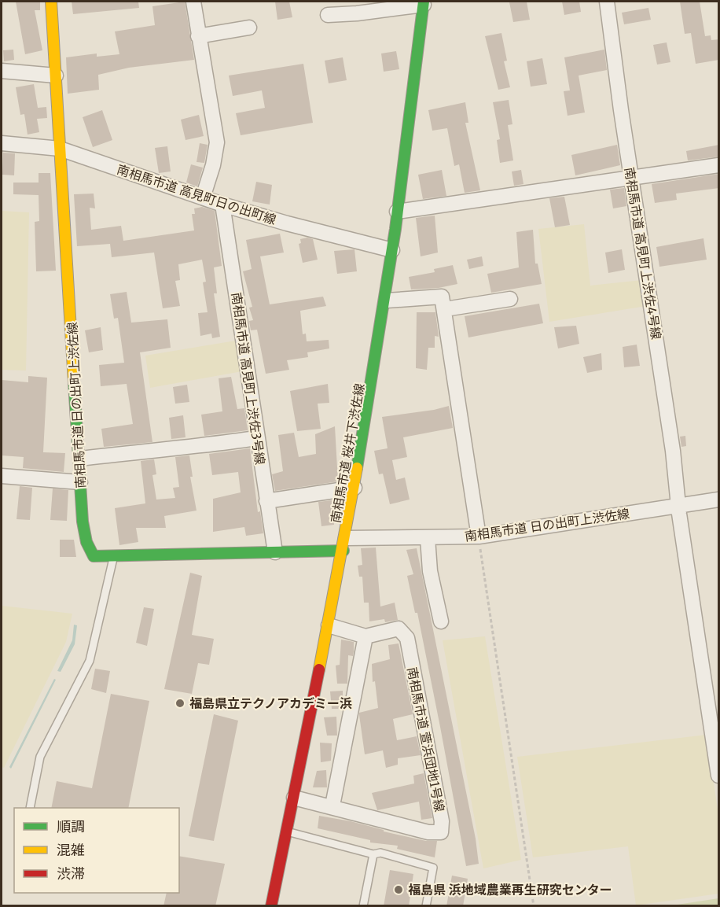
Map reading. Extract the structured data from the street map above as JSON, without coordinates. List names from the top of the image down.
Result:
{
  "streets": {
    "street": [
      "南相馬市道 高見町日の出町線",
      "南相馬市道 高見町上渋佐4号線",
      "南相馬市道 高見町上渋佐3号線",
      "南相馬市道 日の出町上渋佐線",
      "南相馬市道 桜井下渋佐線",
      "南相馬市道 萱浜団地1号線"
    ]
  },
  "crossings": [
    ["南相馬市道 高見町日の出町線", "南相馬市道 高見町上渋佐3号線"],
    ["南相馬市道 高見町日の出町線", "南相馬市道 日の出町上渋佐線"],
    ["南相馬市道 高見町日の出町線", "南相馬市道 桜井下渋佐線"],
    ["南相馬市道 高見町上渋佐4号線", "南相馬市道 日の出町上渋佐線"],
    ["南相馬市道 高見町上渋佐3号線", "南相馬市道 日の出町上渋佐線"],
    ["南相馬市道 日の出町上渋佐線", "南相馬市道 桜井下渋佐線"],
    ["南相馬市道 桜井下渋佐線", "南相馬市道 萱浜団地1号線"]
  ],
  "places": ["福島県立テクノアカデミー浜", "福島県 浜地域農業再生研究センター"],
  "legend": ["順調", "混雑", "渋滞"]
}
